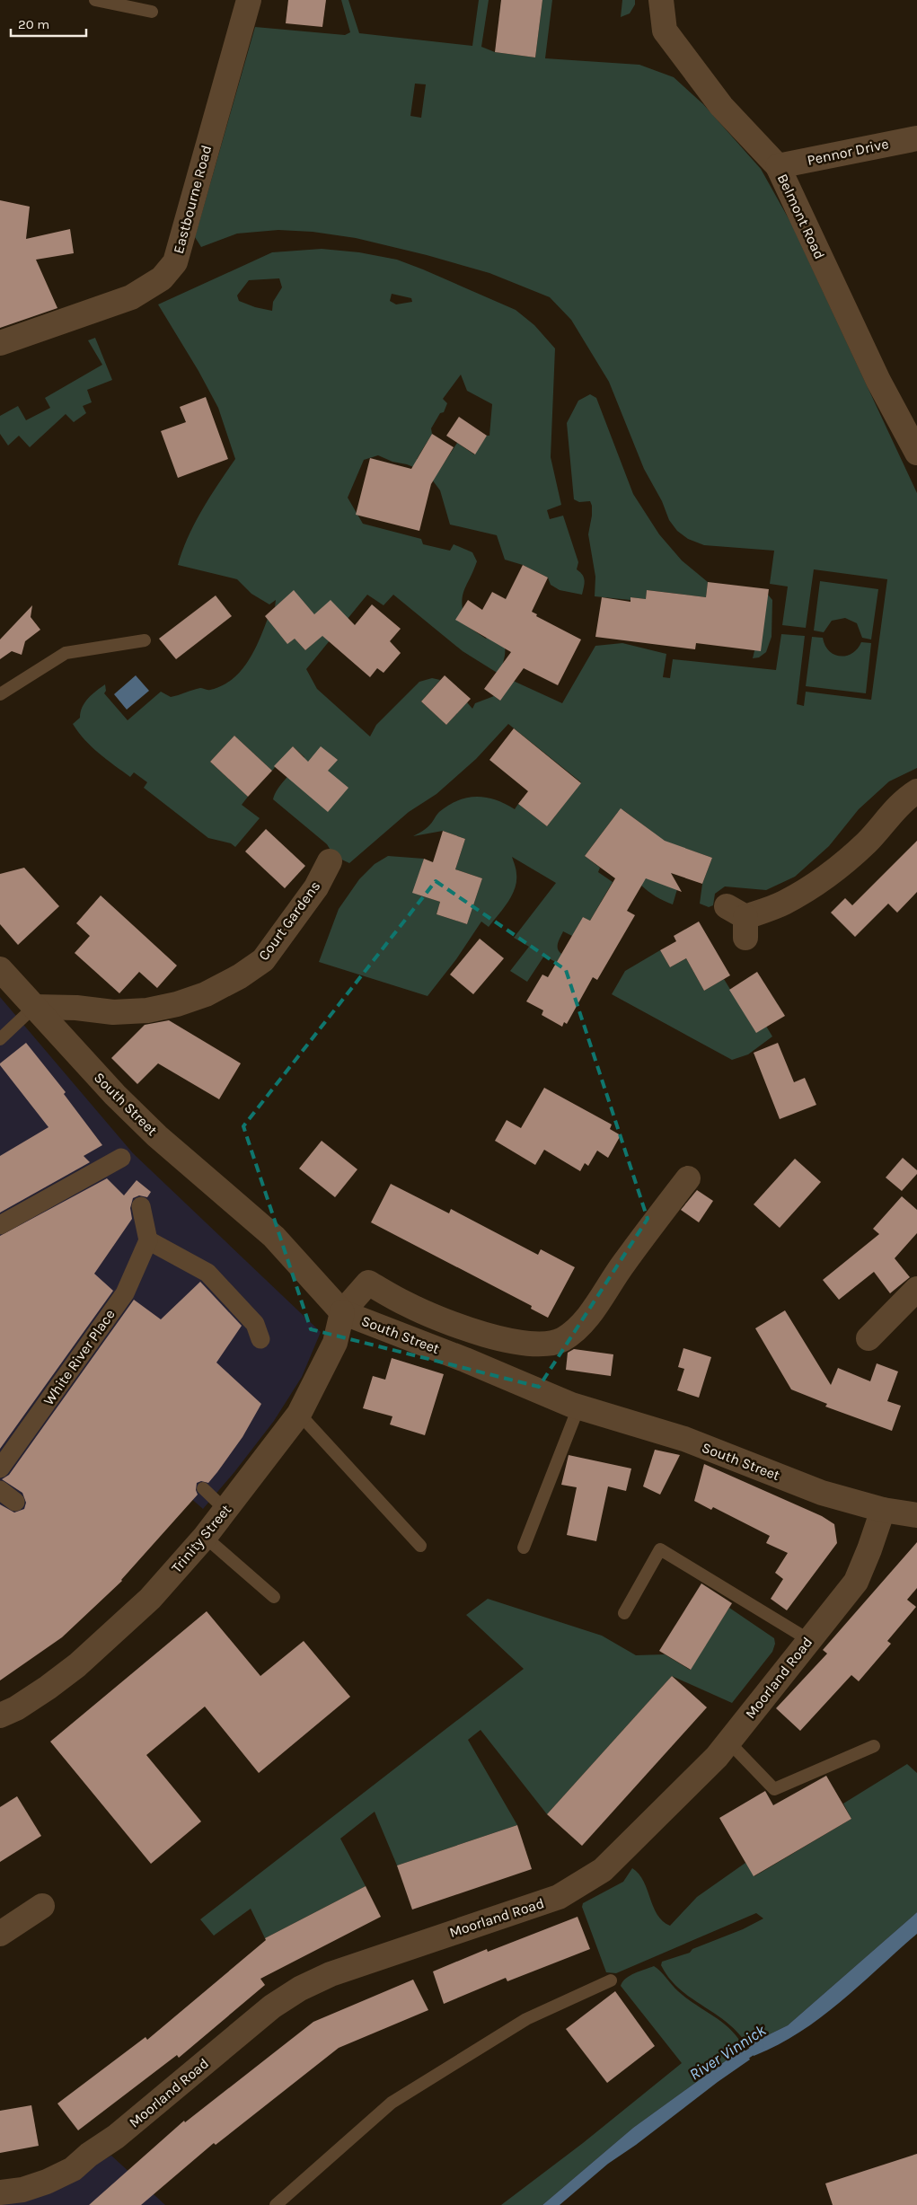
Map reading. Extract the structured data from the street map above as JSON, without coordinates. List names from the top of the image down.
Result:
{
  "streets": {
    "street": [
      "Pennor Drive",
      "Eastbourne Road",
      "Belmont Road",
      "Court Gardens",
      "South Street",
      "White River Place",
      "Trinity Street",
      "Moorland Road"
    ]
  },
  "crossings": [
    ["Pennor Drive", "Belmont Road"],
    ["Court Gardens", "South Street"],
    ["South Street", "Trinity Street"],
    ["South Street", "Moorland Road"]
  ],
  "water": ["River Vinnick"],
  "scale_bar": "20 m"
}
